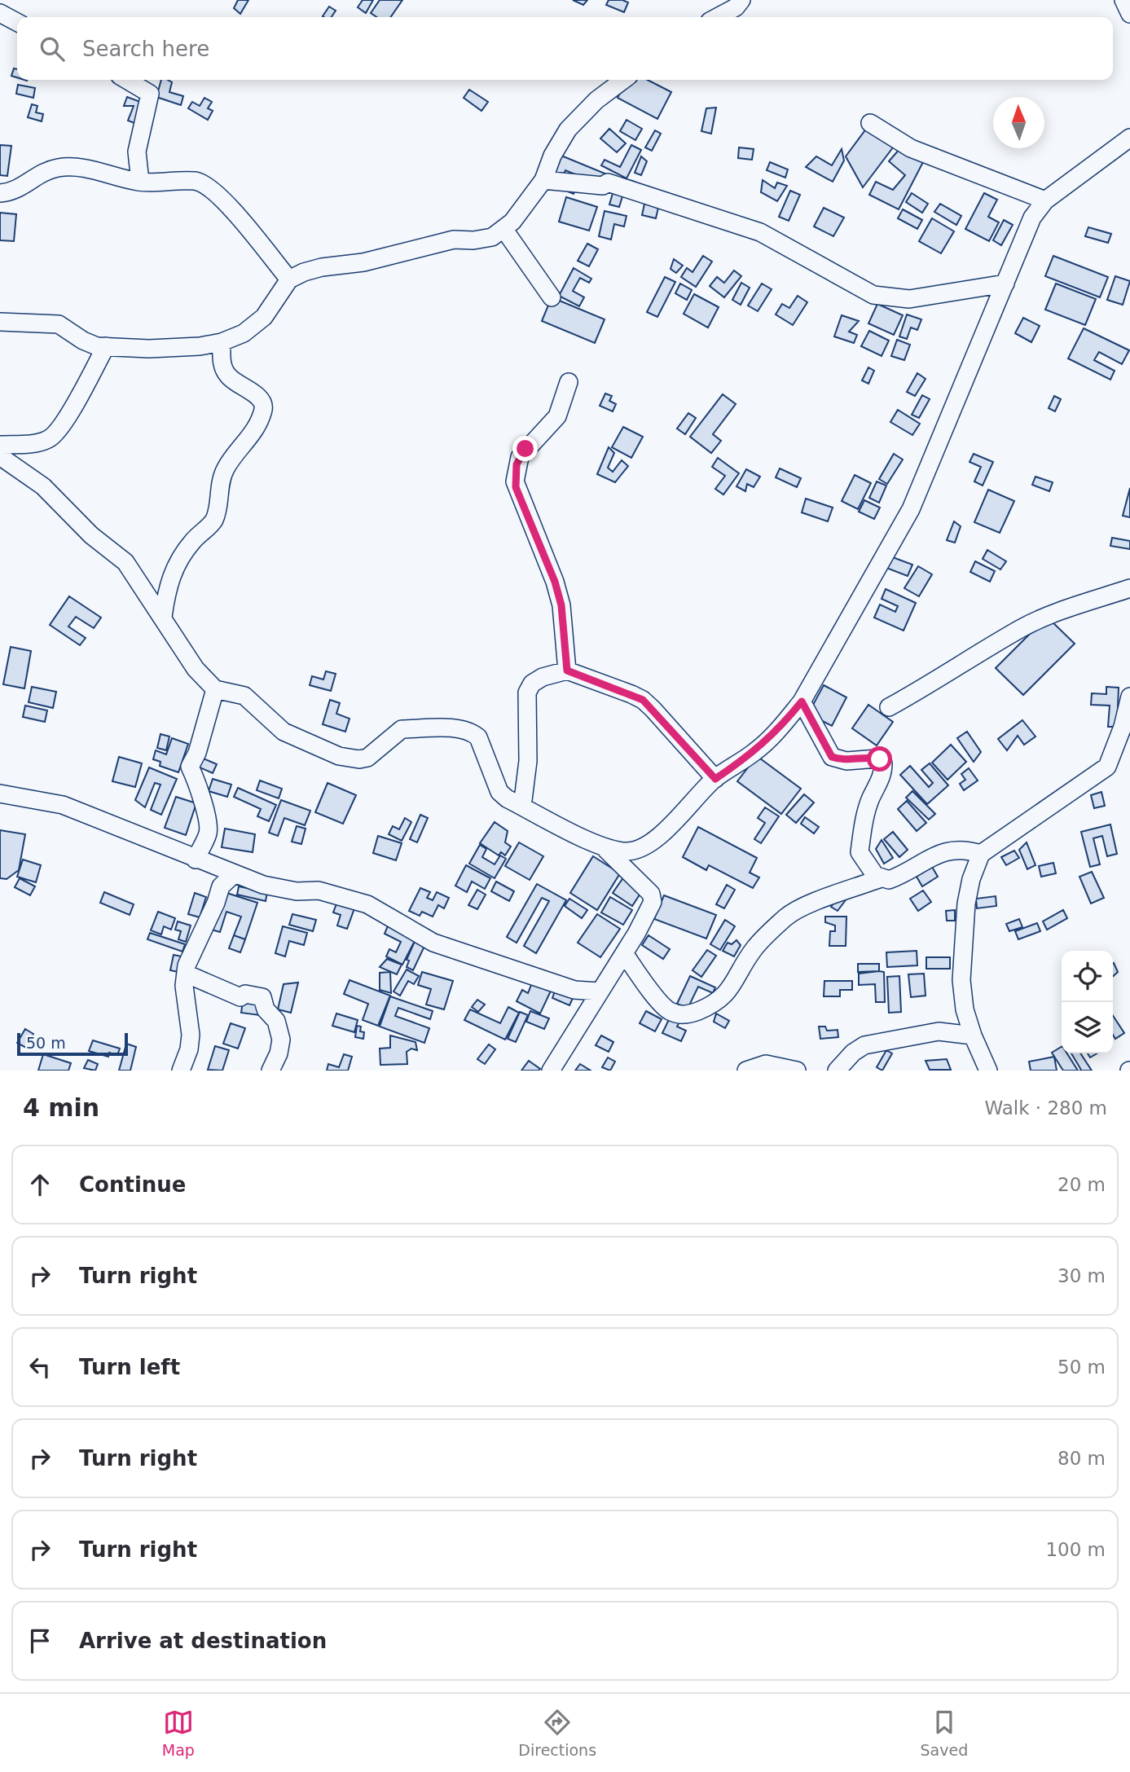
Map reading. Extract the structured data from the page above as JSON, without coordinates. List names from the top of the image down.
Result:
{
  "scale_bar": "50 m",
  "north": "top",
  "page": {
    "search": "Search here",
    "scale": "50 m",
    "heading": ["4 min", "Walk · 280 m"],
    "list": [
      ["Continue", "20 m"],
      ["Turn right", "30 m"],
      ["Turn left", "50 m"],
      ["Turn right", "80 m"],
      ["Turn right", "100 m"],
      "Arrive at destination"
    ],
    "nav": ["Map", "Directions", "Saved"]
  }
}
